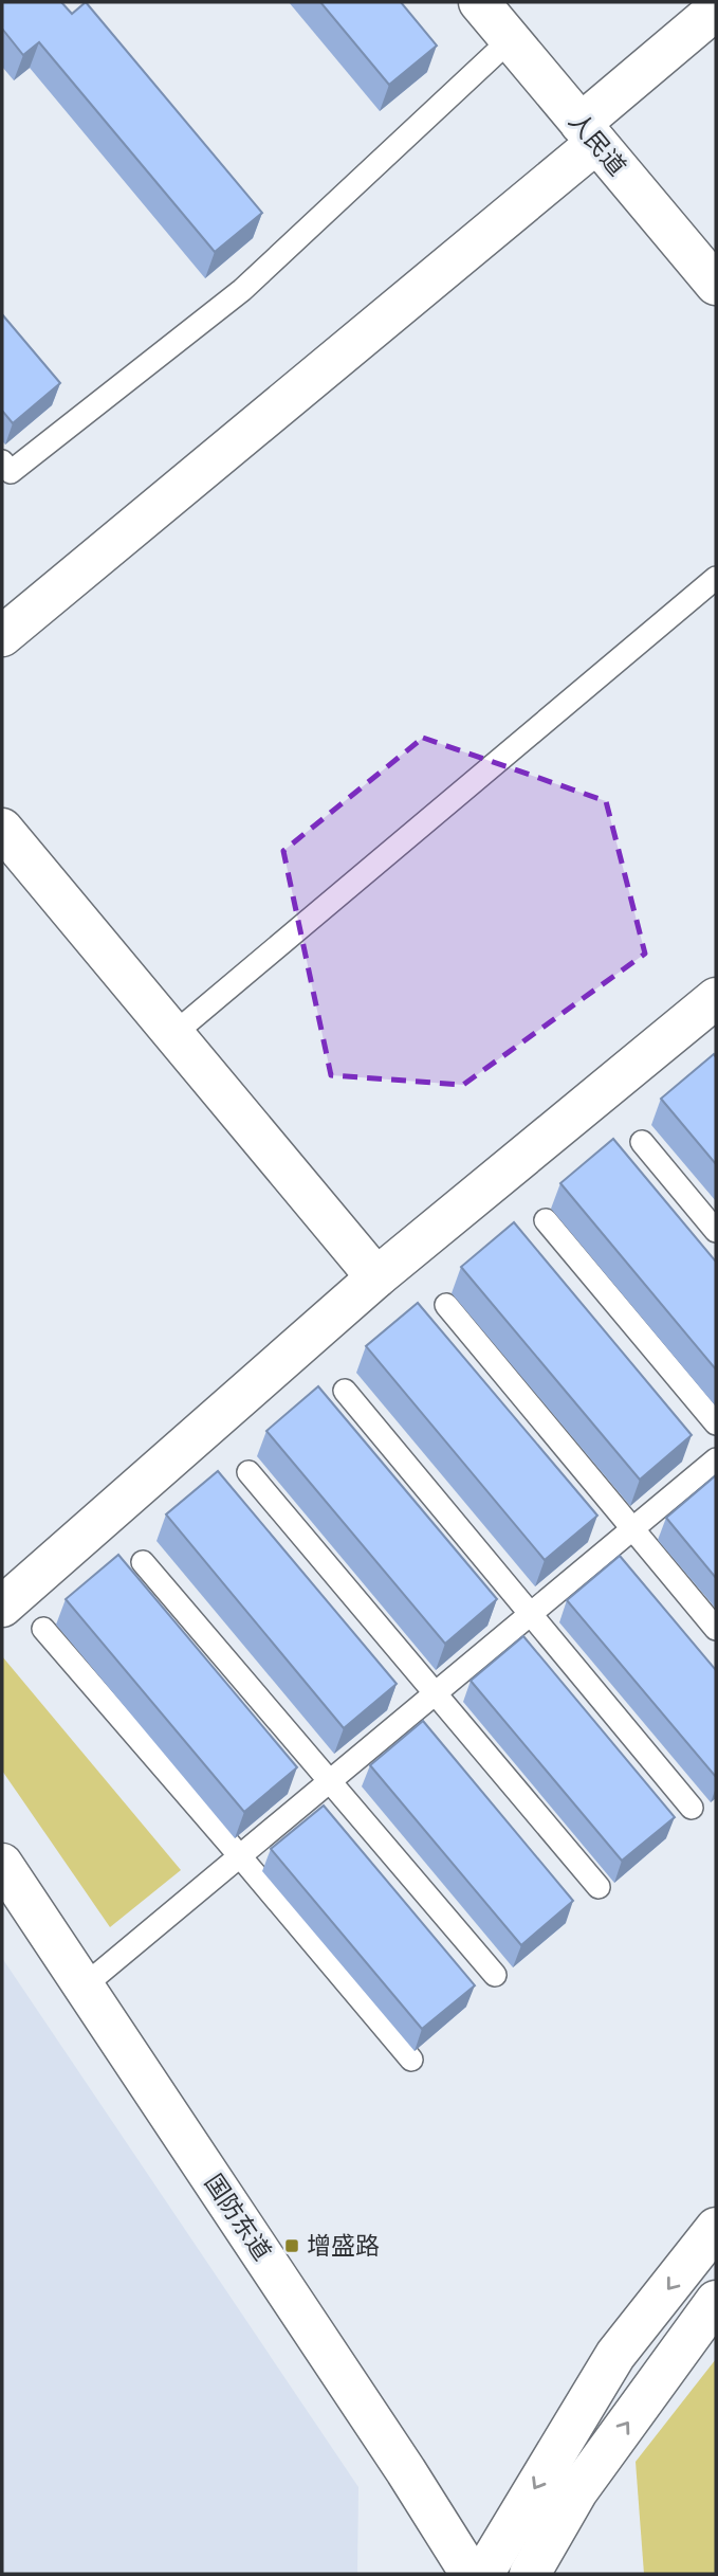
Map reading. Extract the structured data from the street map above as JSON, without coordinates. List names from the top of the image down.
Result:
{
  "streets": {
    "street": ["人民道", "国防东道"]
  },
  "places": {
    "transit": ["增盛路"]
  }
}
